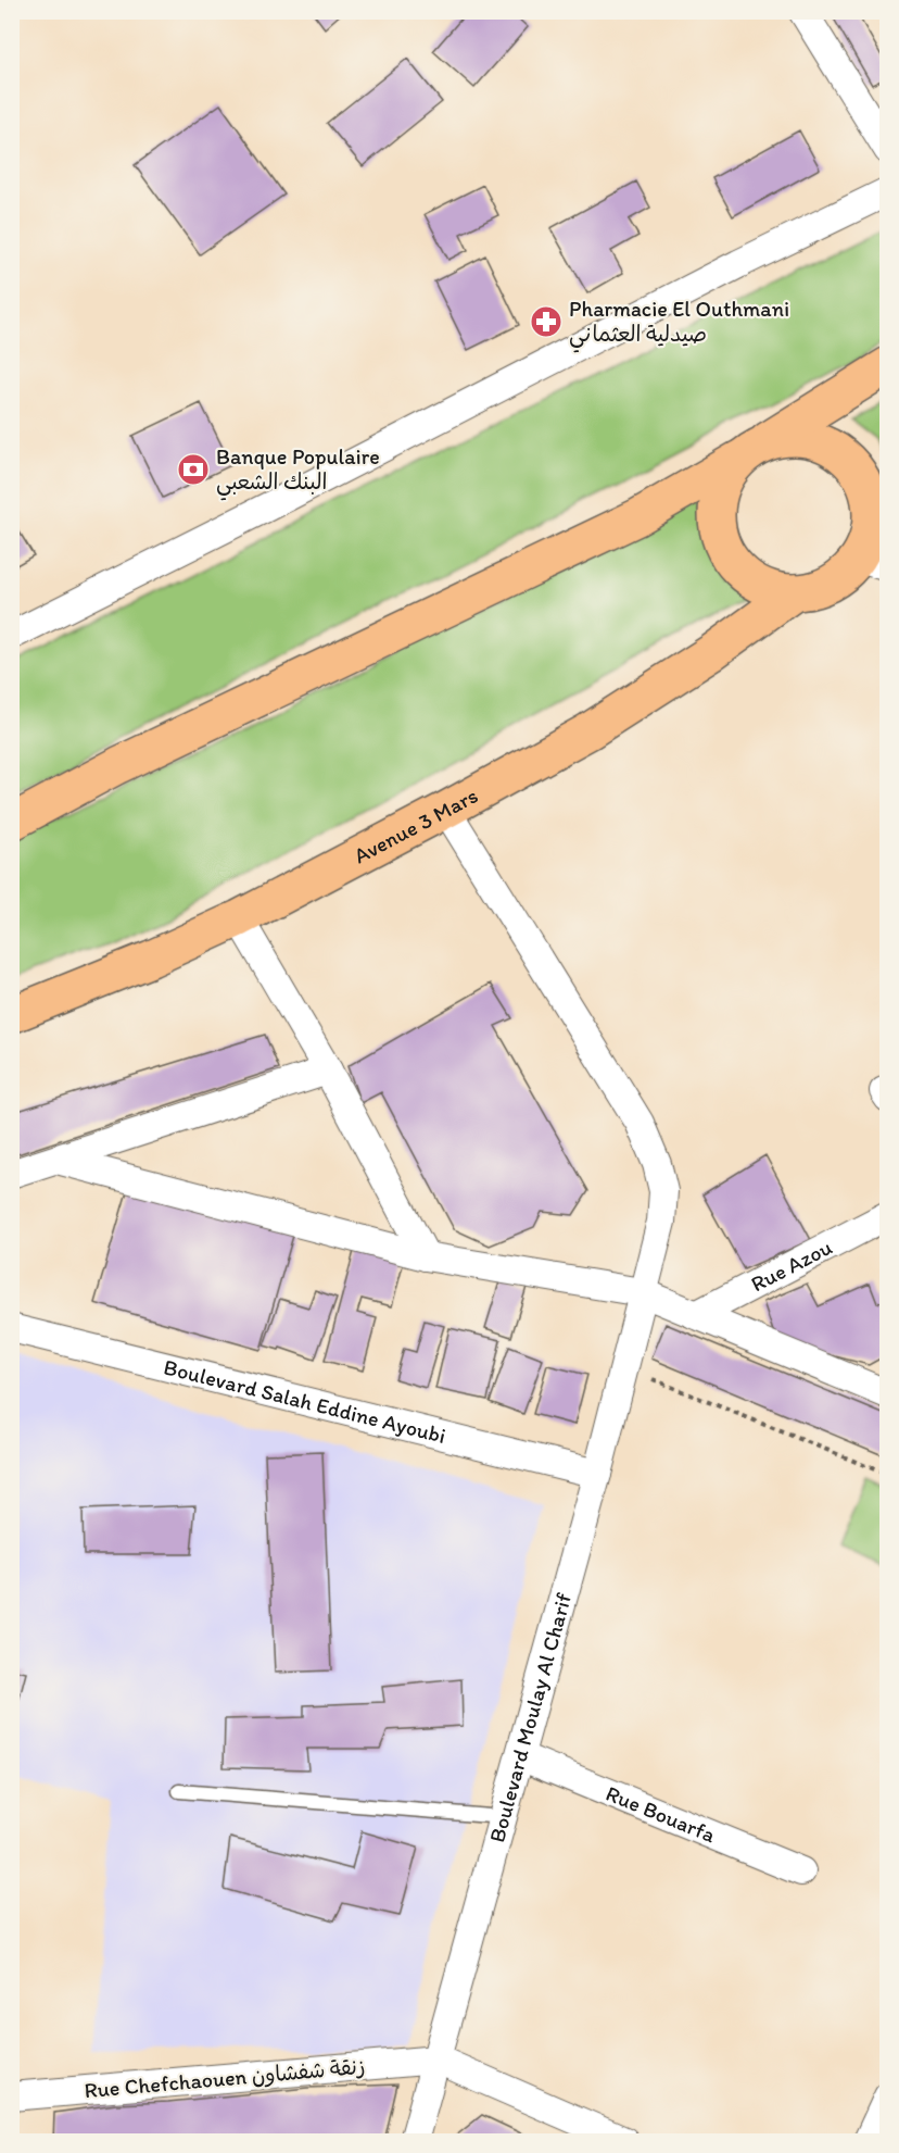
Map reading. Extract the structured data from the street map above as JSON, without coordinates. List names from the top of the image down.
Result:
{
  "streets": {
    "main road": ["Avenue 3 Mars"],
    "street": [
      "Rue Azou",
      "Boulevard Salah Eddine Ayoubi",
      "Boulevard Moulay Al Charif",
      "Rue Bouarfa",
      "Rue Chefchaouen زنقة شفشاون"
    ]
  },
  "crossings": [
    ["Avenue 3 Mars", "Boulevard Moulay Al Charif"],
    ["Boulevard Salah Eddine Ayoubi", "Boulevard Moulay Al Charif"],
    ["Boulevard Moulay Al Charif", "Rue Bouarfa"],
    ["Boulevard Moulay Al Charif", "Rue Chefchaouen زنقة شفشاون"]
  ],
  "places": {
    "pharmacy": ["Pharmacie El Outhmani صيدلية العثماني"],
    "bank": ["Banque Populaire البنك الشعبي"]
  }
}
